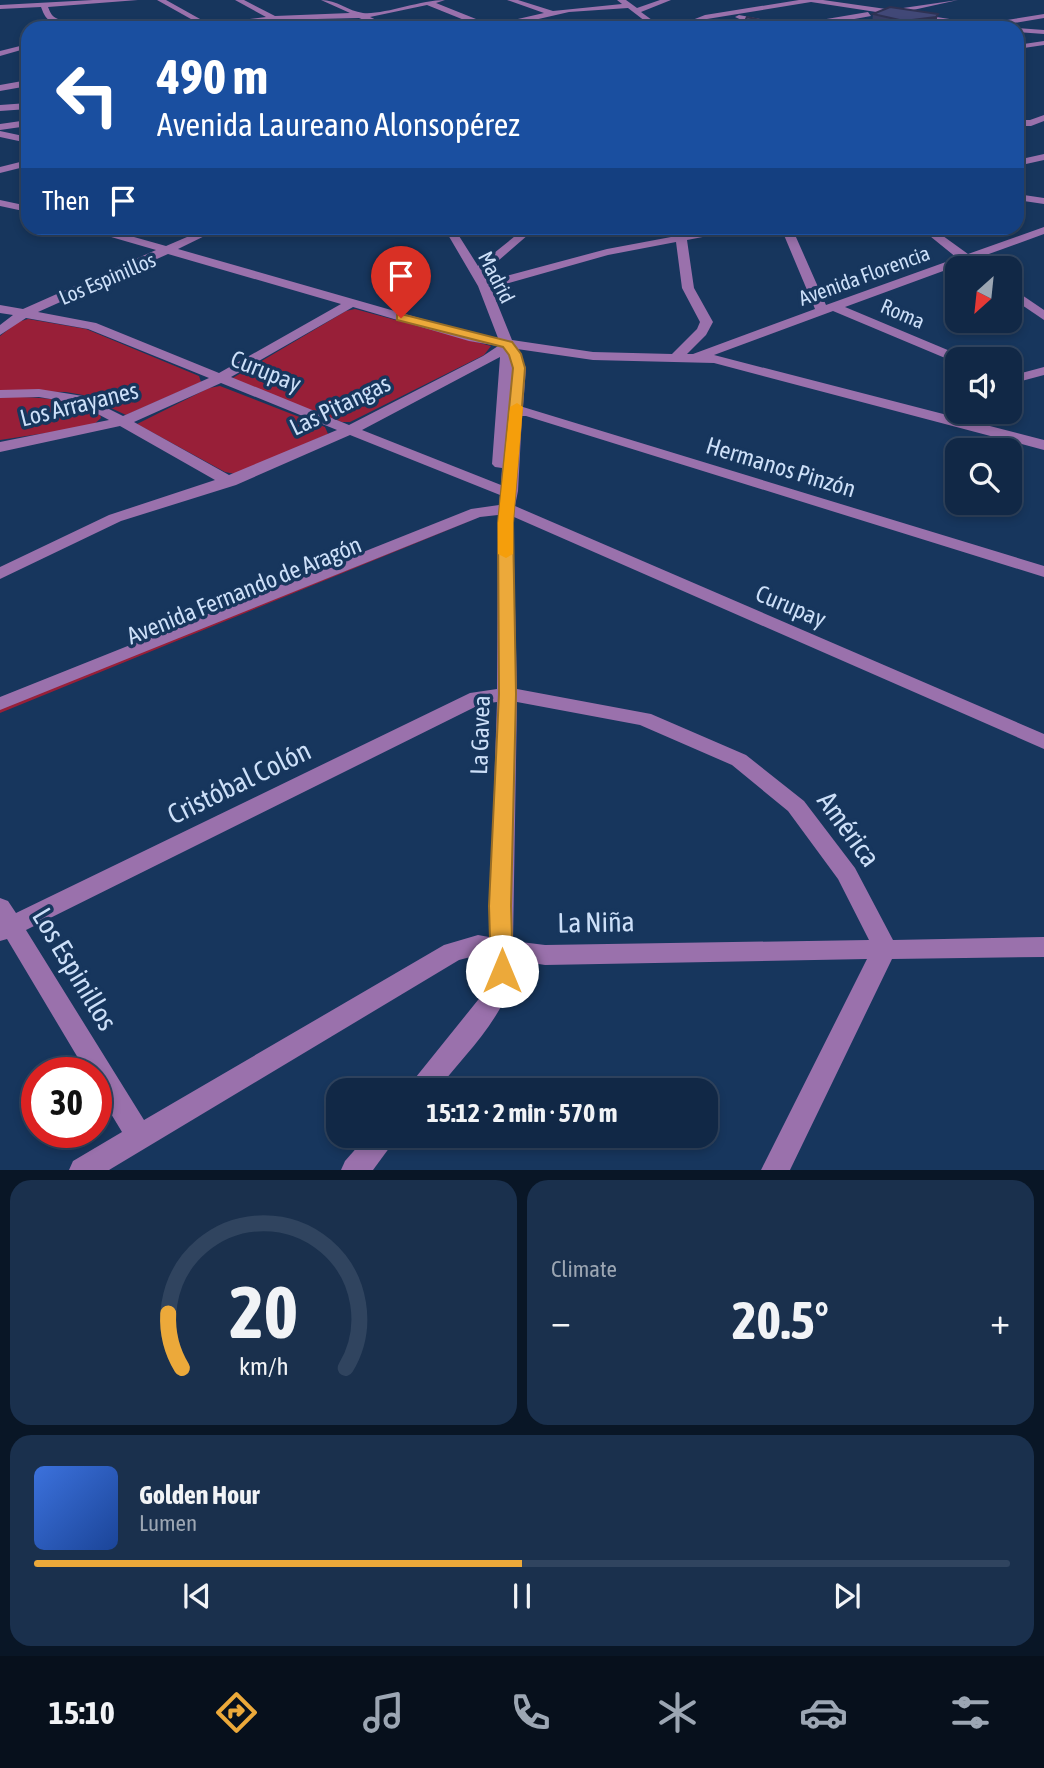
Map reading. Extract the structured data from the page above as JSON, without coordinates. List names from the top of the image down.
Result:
{
  "streets": {
    "street": [
      "Avenida Florencia",
      "Madrid",
      "Los Espinillos",
      "Roma",
      "Curupay",
      "Los Arrayanes",
      "Las Pitangas",
      "Hermanos Pinzón",
      "Avenida Fernando de Aragón",
      "La Gavea",
      "Cristóbal Colón",
      "América",
      "La Niña"
    ]
  },
  "crossings": [
    ["Avenida Florencia", "Roma"],
    ["Madrid", "Las Pitangas"],
    ["Madrid", "La Gavea"],
    ["Los Espinillos", "Curupay"],
    ["Los Espinillos", "Cristóbal Colón"],
    ["Los Espinillos", "La Niña"],
    ["Curupay", "Los Arrayanes"],
    ["Curupay", "Las Pitangas"],
    ["Curupay", "Avenida Fernando de Aragón"],
    ["Curupay", "La Gavea"],
    ["Las Pitangas", "La Gavea"],
    ["Hermanos Pinzón", "La Gavea"],
    ["Avenida Fernando de Aragón", "La Gavea"],
    ["La Gavea", "Cristóbal Colón"],
    ["La Gavea", "América"],
    ["La Gavea", "La Niña"],
    ["Cristóbal Colón", "América"],
    ["América", "La Niña"]
  ],
  "north": "bottom left",
  "page": {
    "turn": ["490 m", "Avenida Laureano Alonsopérez"],
    "then": "Then",
    "limit": "30",
    "trip": "15:12 · 2 min · 570 m",
    "tile": "Climate",
    "heat": ["−", "20.5°", "+"],
    "song": ["Golden Hour", "Lumen"],
    "tabs": "15:10",
    "gauge": ["20", "km/h"]
  }
}
